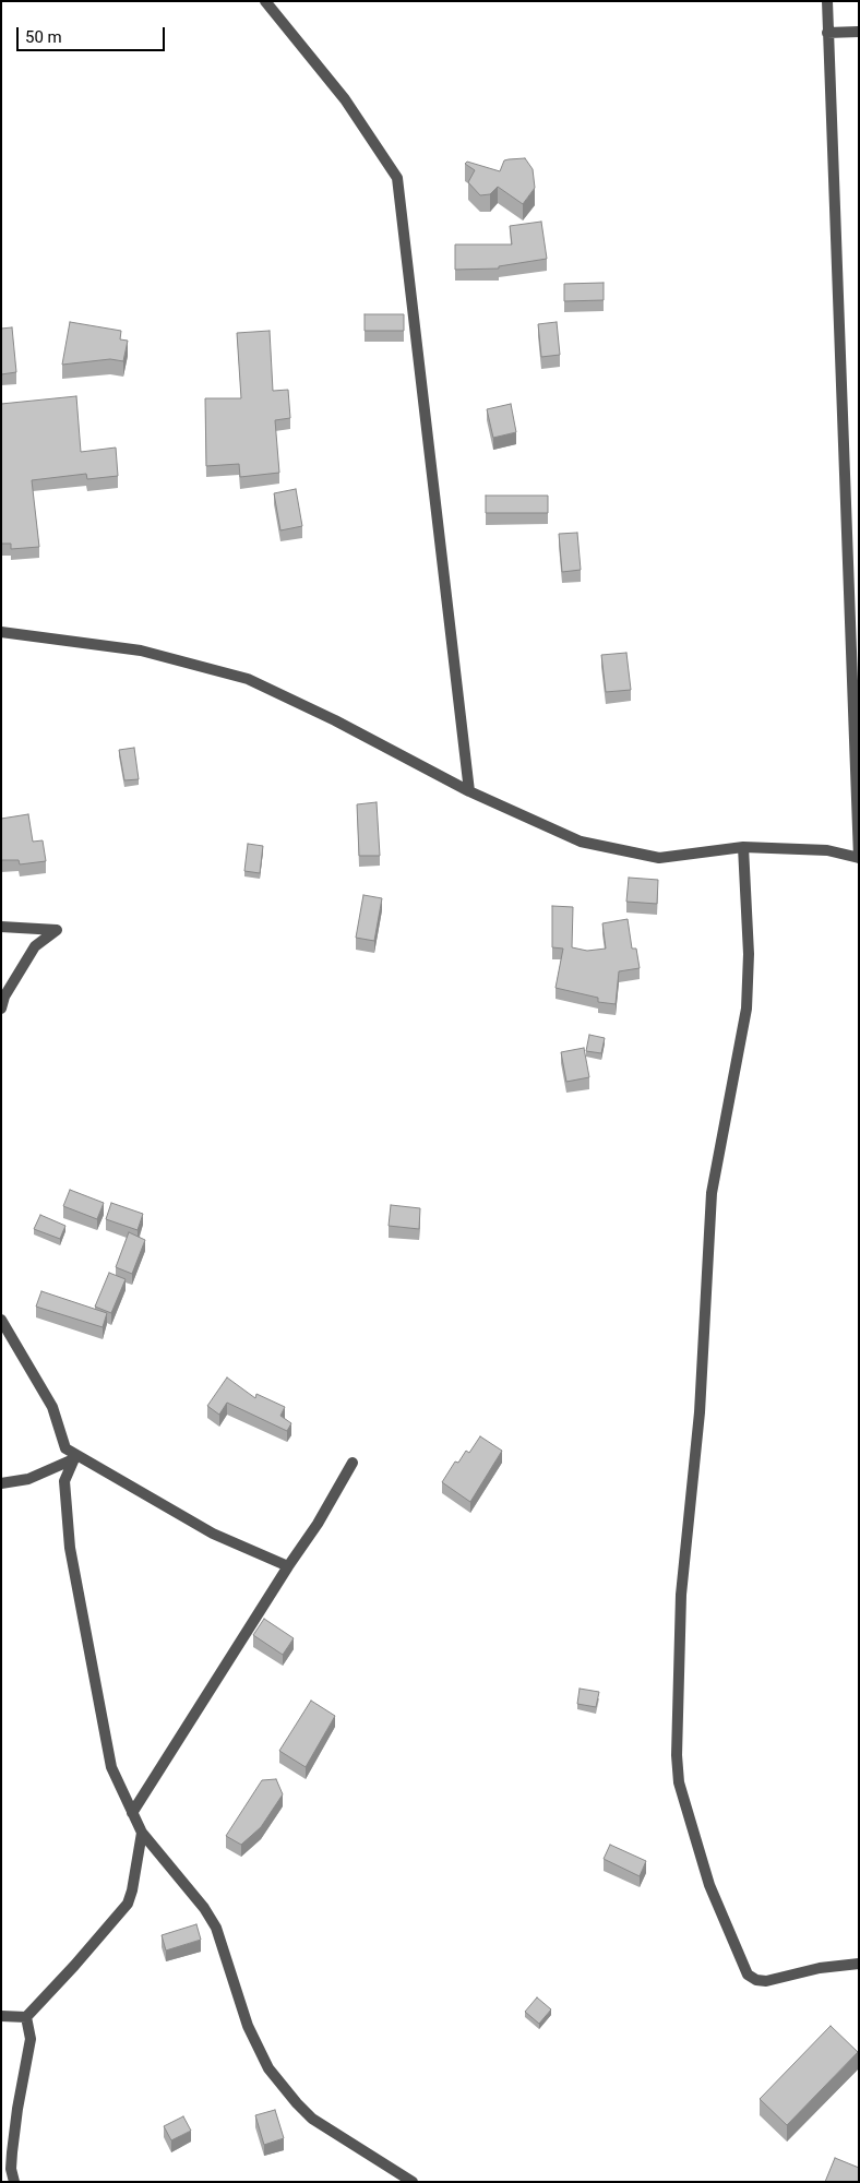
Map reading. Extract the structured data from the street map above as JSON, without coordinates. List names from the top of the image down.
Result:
{
  "scale_bar": "50 m"
}
